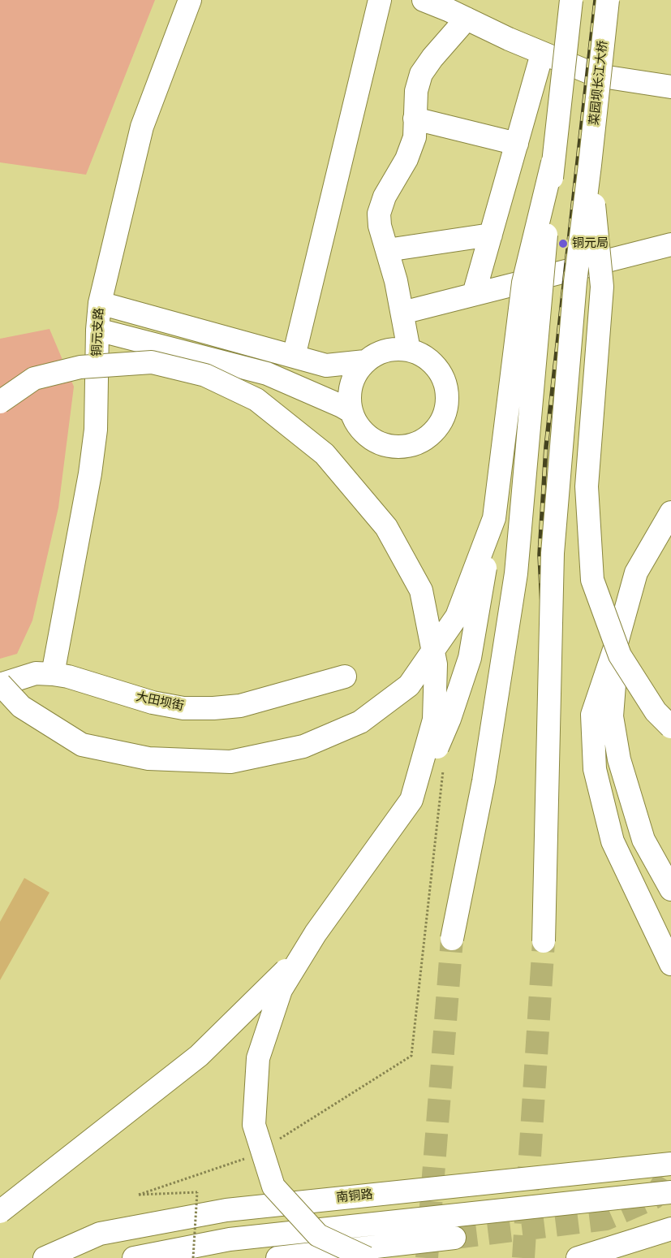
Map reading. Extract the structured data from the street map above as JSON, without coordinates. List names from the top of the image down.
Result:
{
  "streets": {
    "main road": [
      "菜园坝长江大桥",
      "铜元支路",
      "大田坝街",
      "南铜路"
    ]
  },
  "crossings": [
    ["铜元支路", "大田坝街"]
  ],
  "places": ["铜元局"]
}
